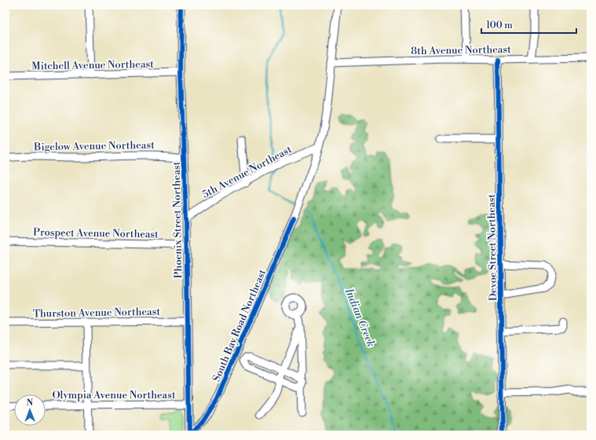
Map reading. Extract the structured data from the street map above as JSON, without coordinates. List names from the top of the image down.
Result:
{
  "streets": {
    "street": [
      "8th Avenue Northeast",
      "Mitchell Avenue Northeast",
      "Bigelow Avenue Northeast",
      "5th Avenue Northeast",
      "Phoenix Street Northeast",
      "Prospect Avenue Northeast",
      "Devoe Street Northeast",
      "Thurston Avenue Northeast",
      "South Bay Road Northeast",
      "Olympia Avenue Northeast"
    ]
  },
  "crossings": [
    ["8th Avenue Northeast", "Devoe Street Northeast"],
    ["8th Avenue Northeast", "South Bay Road Northeast"],
    ["Mitchell Avenue Northeast", "Phoenix Street Northeast"],
    ["Bigelow Avenue Northeast", "Phoenix Street Northeast"],
    ["5th Avenue Northeast", "Phoenix Street Northeast"],
    ["5th Avenue Northeast", "South Bay Road Northeast"],
    ["Phoenix Street Northeast", "Prospect Avenue Northeast"],
    ["Phoenix Street Northeast", "Thurston Avenue Northeast"],
    ["Phoenix Street Northeast", "South Bay Road Northeast"],
    ["Phoenix Street Northeast", "Olympia Avenue Northeast"]
  ],
  "water": ["Indian Creek"],
  "scale_bar": "100 m",
  "north": "top"
}
